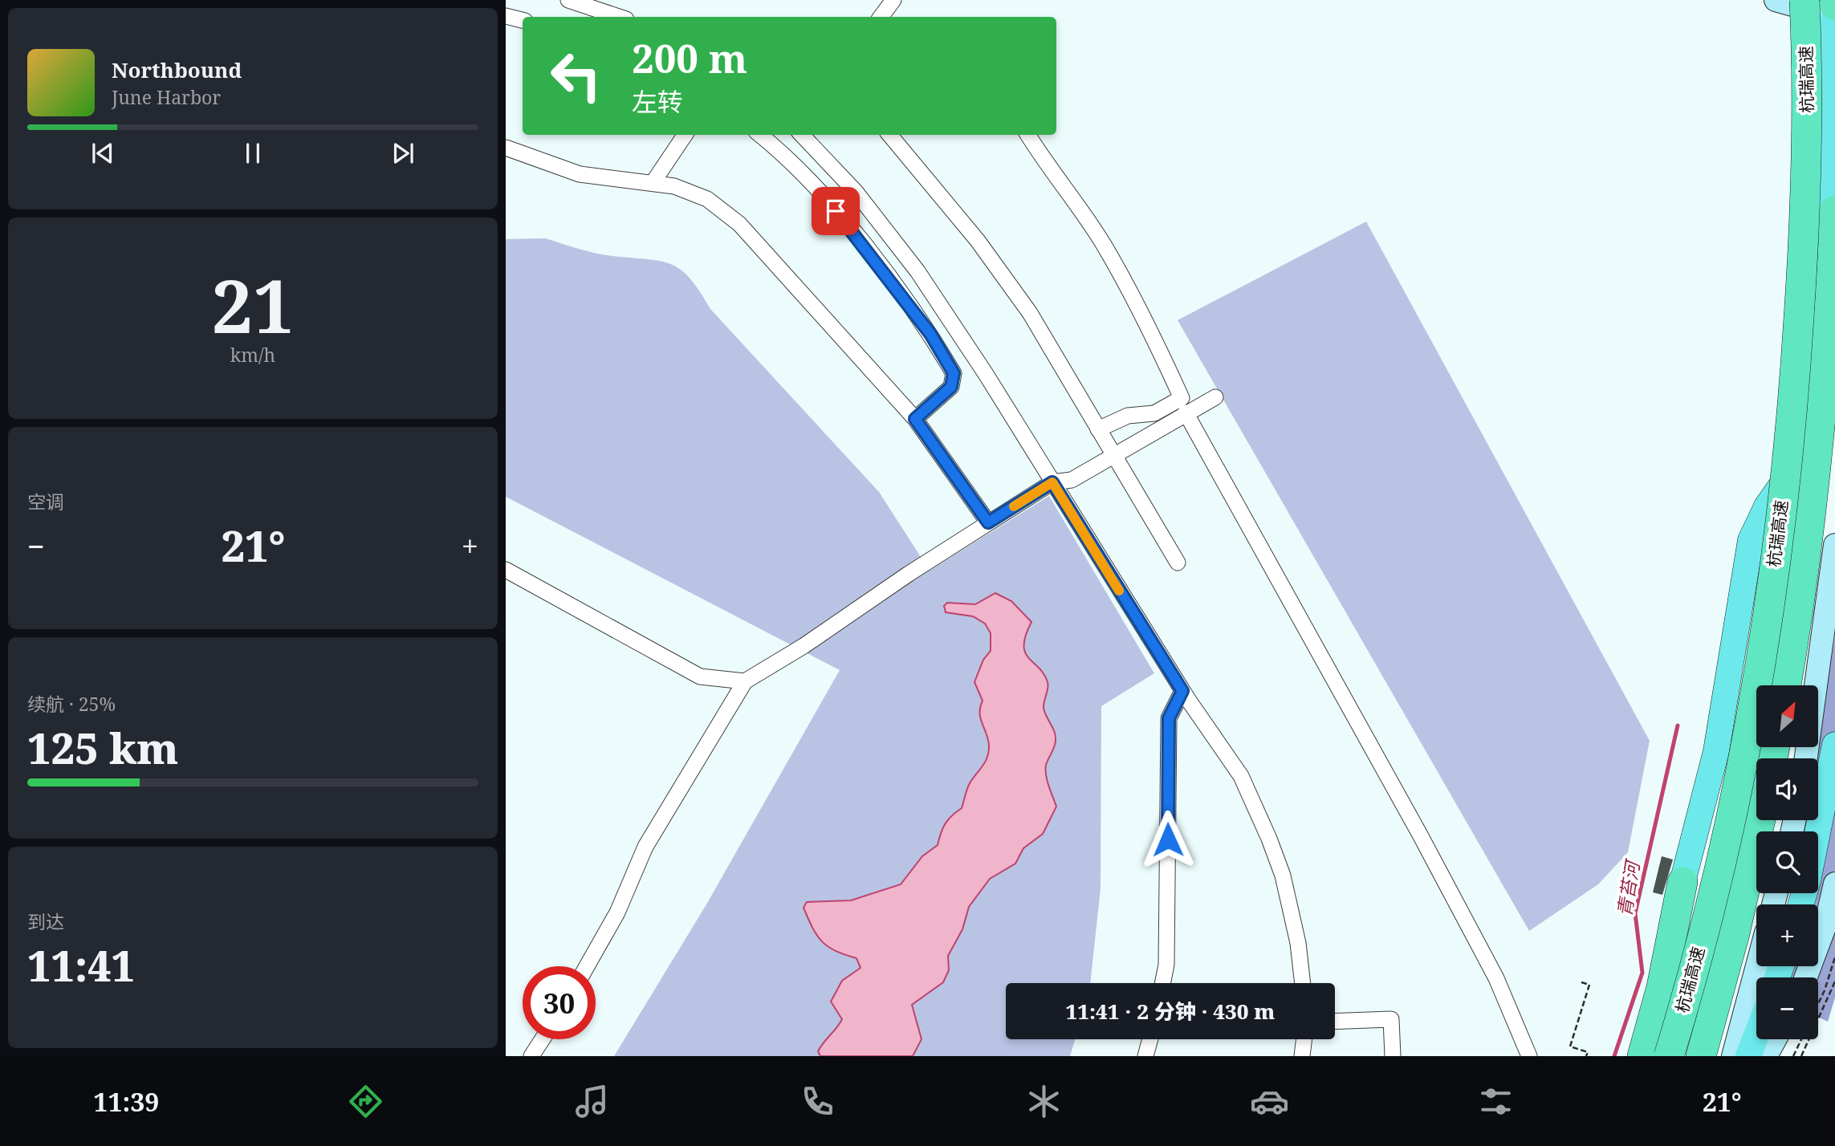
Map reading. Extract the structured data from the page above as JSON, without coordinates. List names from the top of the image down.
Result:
{
  "streets": {
    "highway": ["杭瑞高速"]
  },
  "water": ["青苔河"],
  "north": "top right",
  "page": {
    "turn": ["200 m", "左转"],
    "song": ["Northbound", "June Harbor"],
    "tile": [
      ["21", "km/h"],
      "空调",
      ["续航 · 25%", "125 km"],
      ["到达", "11:41"]
    ],
    "heat": ["−", "21°", "+"],
    "map_buttons": ["+", "−"],
    "limit": "30",
    "trip": "11:41 · 2 分钟 · 430 m",
    "tabs": ["11:39", "21°"]
  }
}
